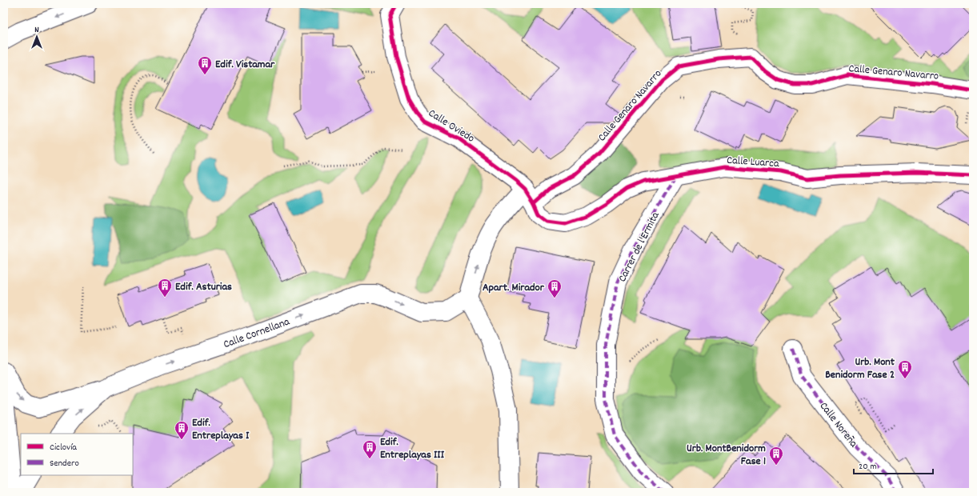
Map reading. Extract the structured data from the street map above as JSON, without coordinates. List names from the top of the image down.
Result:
{
  "streets": {
    "street": [
      "Calle Genaro Navarro",
      "Calle Oviedo",
      "Calle Luarca",
      "Carrer de l'Ermita",
      "Calle Cornellana",
      "Calle Noreña"
    ]
  },
  "crossings": [
    ["Calle Genaro Navarro", "Calle Oviedo"],
    ["Calle Genaro Navarro", "Calle Luarca"],
    ["Calle Genaro Navarro", "Calle Cornellana"],
    ["Calle Oviedo", "Calle Luarca"],
    ["Calle Luarca", "Carrer de l'Ermita"]
  ],
  "one_way": ["Calle Cornellana"],
  "places": {
    "building": [
      "Edif. Vistamar",
      "Edif. Asturias",
      "Apart. Mirador",
      "Urb. Mont Benidorm Fase 2",
      "Edif. Entreplayas I",
      "Edif. Entreplayas III",
      "Urb. MontBenidorm Fase 1"
    ]
  },
  "legend": ["Ciclovía", "Sendero"],
  "scale_bar": "20 m",
  "north": "top"
}
